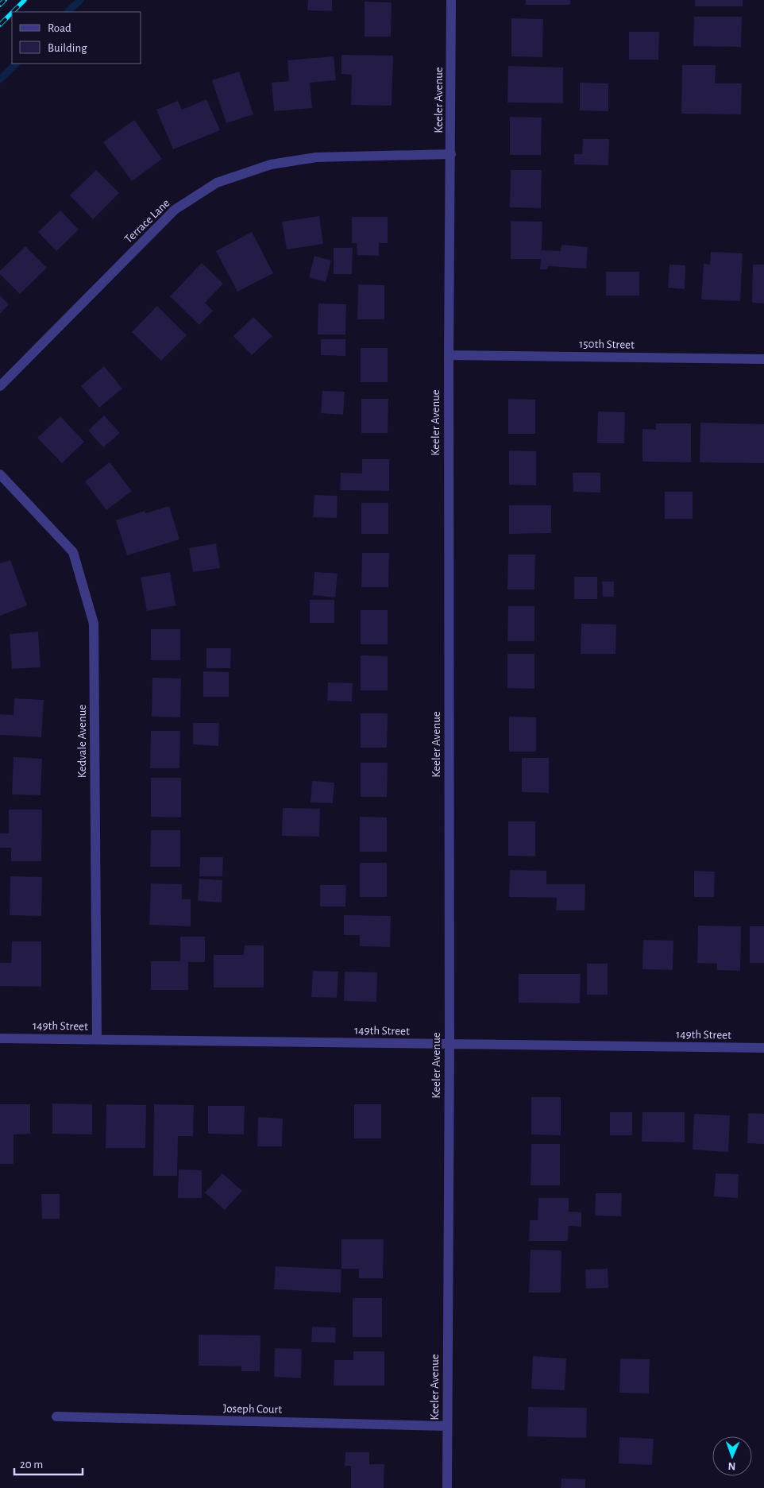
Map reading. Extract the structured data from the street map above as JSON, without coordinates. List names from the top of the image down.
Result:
{
  "streets": {
    "street": [
      "Keeler Avenue",
      "Terrace Lane",
      "150th Street",
      "Kedvale Avenue",
      "149th Street",
      "Joseph Court"
    ]
  },
  "crossings": [
    ["Keeler Avenue", "Terrace Lane"],
    ["Keeler Avenue", "150th Street"],
    ["Keeler Avenue", "149th Street"],
    ["Keeler Avenue", "Joseph Court"],
    ["Kedvale Avenue", "149th Street"]
  ],
  "legend": ["Road", "Building"],
  "scale_bar": "20 m",
  "north": "bottom"
}
